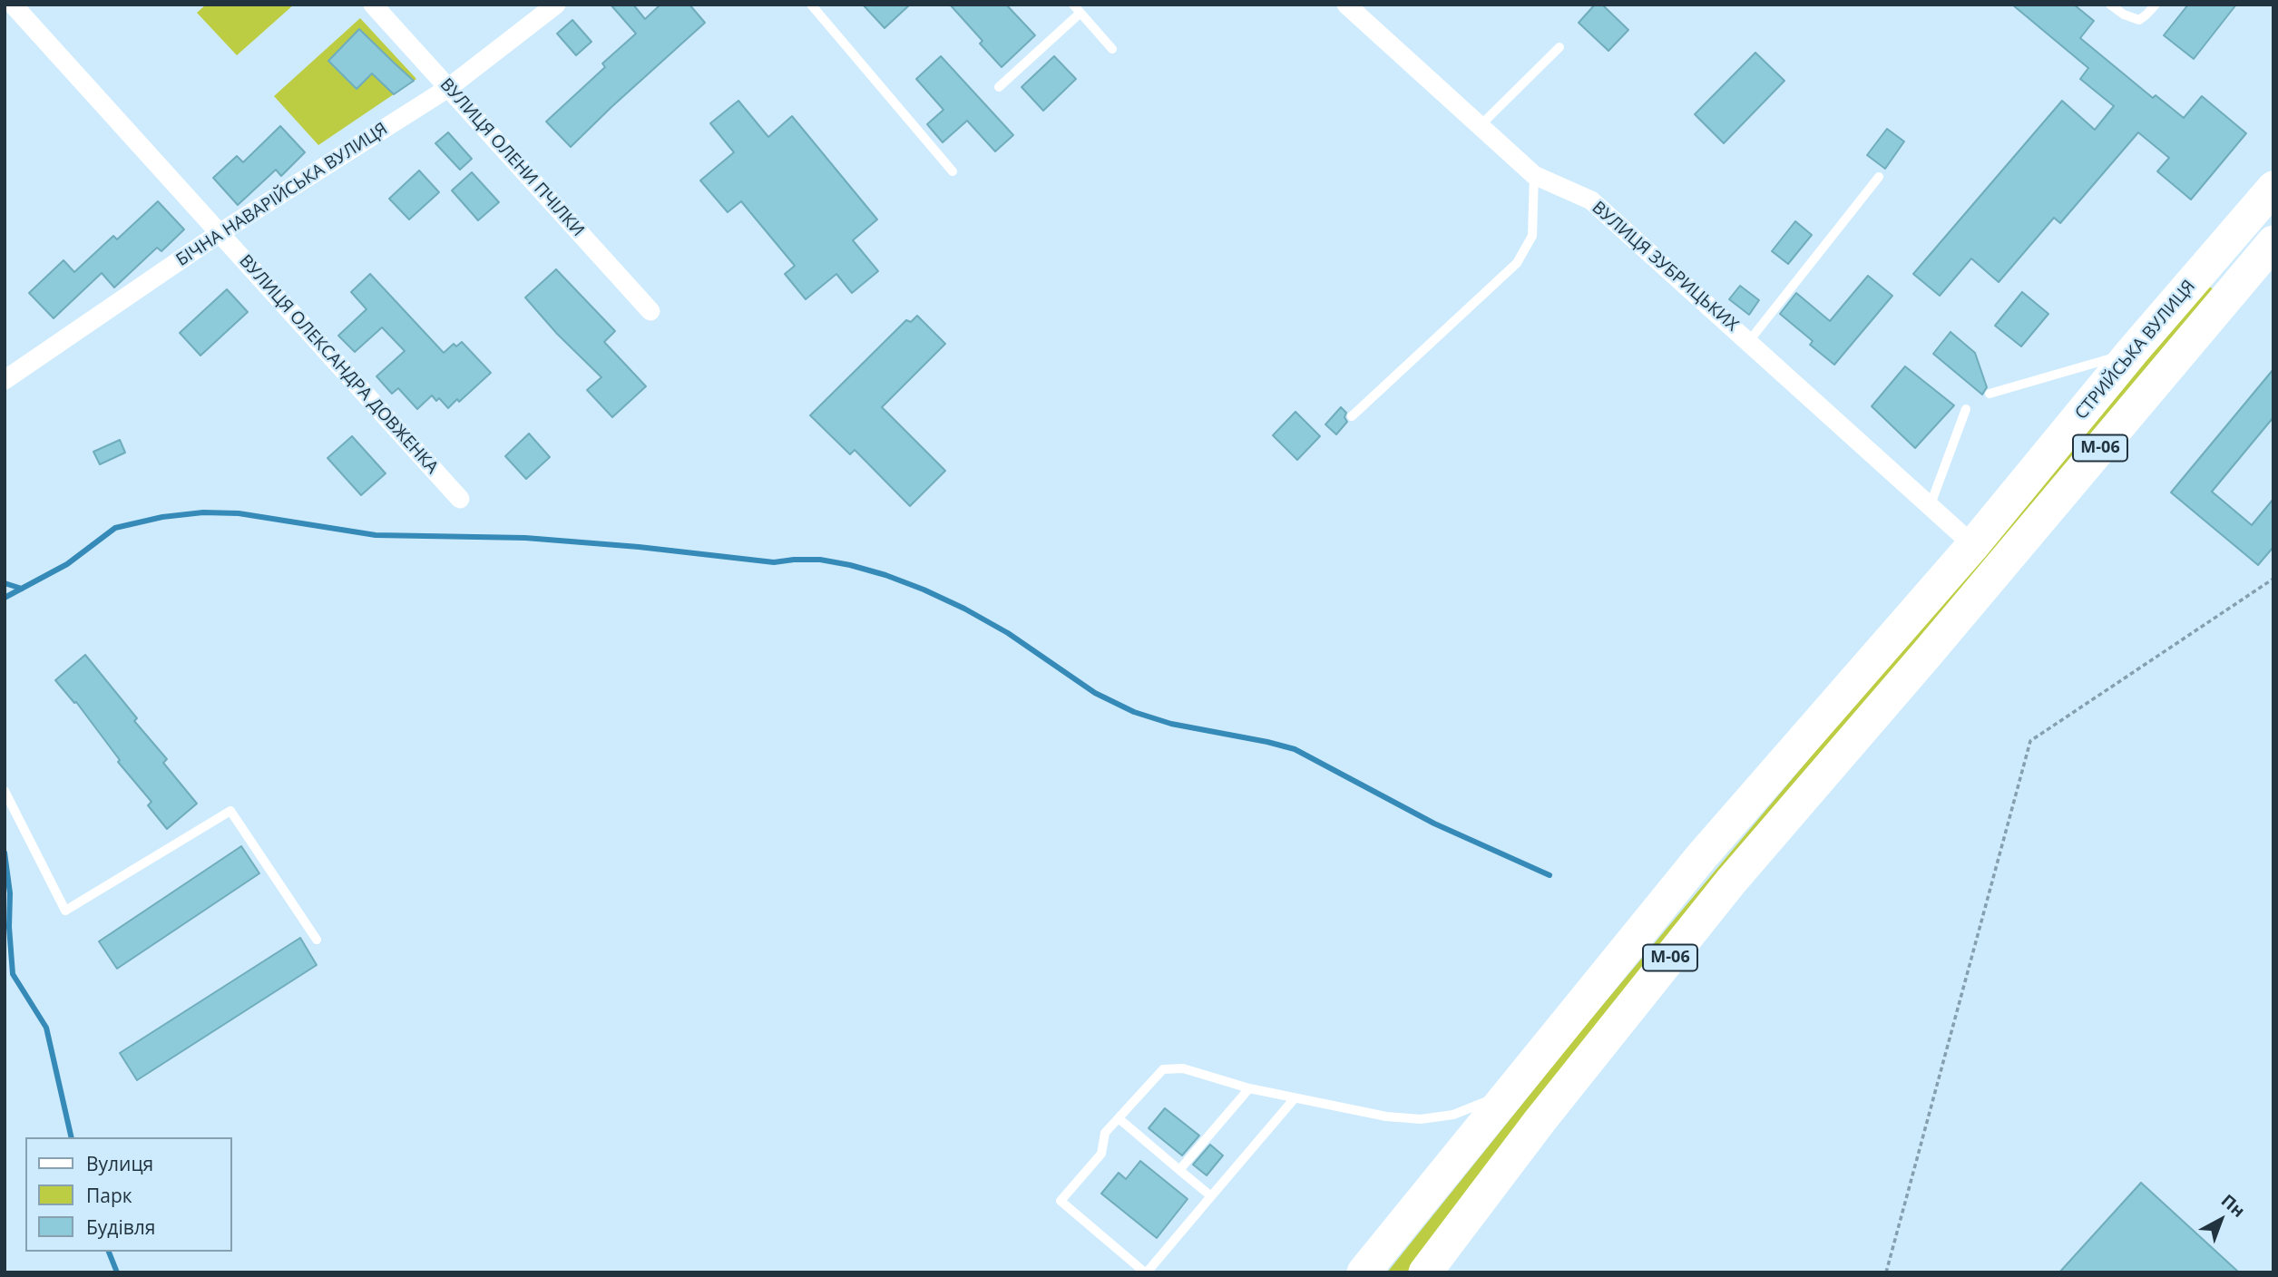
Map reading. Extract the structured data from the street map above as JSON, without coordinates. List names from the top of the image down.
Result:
{
  "streets": {
    "highway": ["СТРИЙСЬКА ВУЛИЦЯ", "М-06"],
    "street": [
      "ВУЛИЦЯ ОЛЕНИ ПЧІЛКИ",
      "БІЧНА НАВАРІЙСЬКА ВУЛИЦЯ",
      "ВУЛИЦЯ ЗУБРИЦЬКИХ",
      "ВУЛИЦЯ ОЛЕКСАНДРА ДОВЖЕНКА"
    ]
  },
  "crossings": [
    ["ВУЛИЦЯ ОЛЕНИ ПЧІЛКИ", "БІЧНА НАВАРІЙСЬКА ВУЛИЦЯ"],
    ["БІЧНА НАВАРІЙСЬКА ВУЛИЦЯ", "ВУЛИЦЯ ОЛЕКСАНДРА ДОВЖЕНКА"],
    ["ВУЛИЦЯ ЗУБРИЦЬКИХ", "СТРИЙСЬКА ВУЛИЦЯ"],
    ["СТРИЙСЬКА ВУЛИЦЯ", "М-06"]
  ],
  "legend": ["Вулиця", "Парк", "Будівля"],
  "north": "top right"
}
